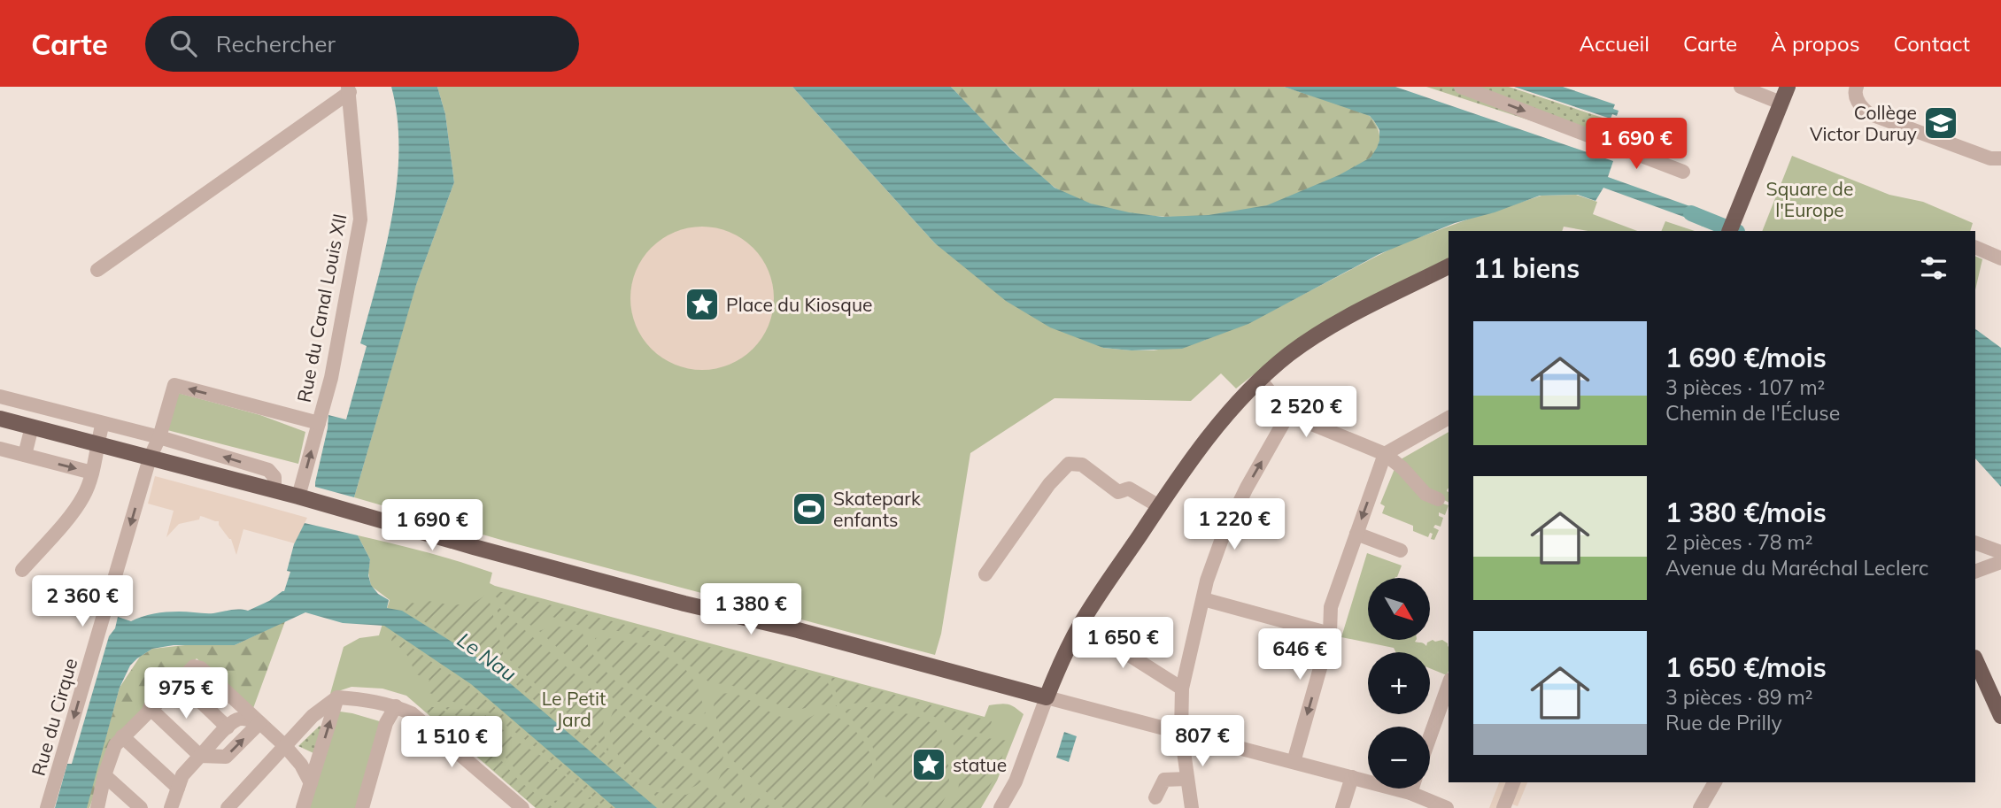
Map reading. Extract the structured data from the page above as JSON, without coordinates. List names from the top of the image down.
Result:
{
  "streets": {
    "street": ["Rue du Canal Louis XII", "Rue du Cirque"]
  },
  "crossings": [
    ["Rue du Canal Louis XII", "Rue du Cirque"]
  ],
  "water": ["Le Nau"],
  "parks": ["Square de l'Europe", "Le Petit Jard"],
  "places": {
    "school or university": ["Collège Victor Duruy"],
    "place": ["Place du Kiosque", "statue"],
    "sports": ["Skatepark enfants"]
  },
  "north": "bottom right",
  "page": {
    "header": "Carte",
    "search": "Rechercher",
    "nav": [
      "Accueil",
      "Carte",
      "À propos",
      "Contact"
    ],
    "price": [
      "1 690 €",
      "2 520 €",
      "1 220 €",
      "1 690 €",
      "2 360 €",
      "1 380 €",
      "1 650 €",
      "646 €",
      "975 €",
      "807 €",
      "1 510 €"
    ],
    "heading": "11 biens",
    "list": [
      {
        "name": "1 690 €/mois",
        "note": "3 pièces · 107 m² · Chemin de l'Écluse"
      },
      {
        "name": "1 380 €/mois",
        "note": "2 pièces · 78 m² · Avenue du Maréchal Leclerc"
      },
      {
        "name": "1 650 €/mois",
        "note": "3 pièces · 89 m² · Rue de Prilly"
      }
    ],
    "map_buttons": ["+", "−"]
  }
}
